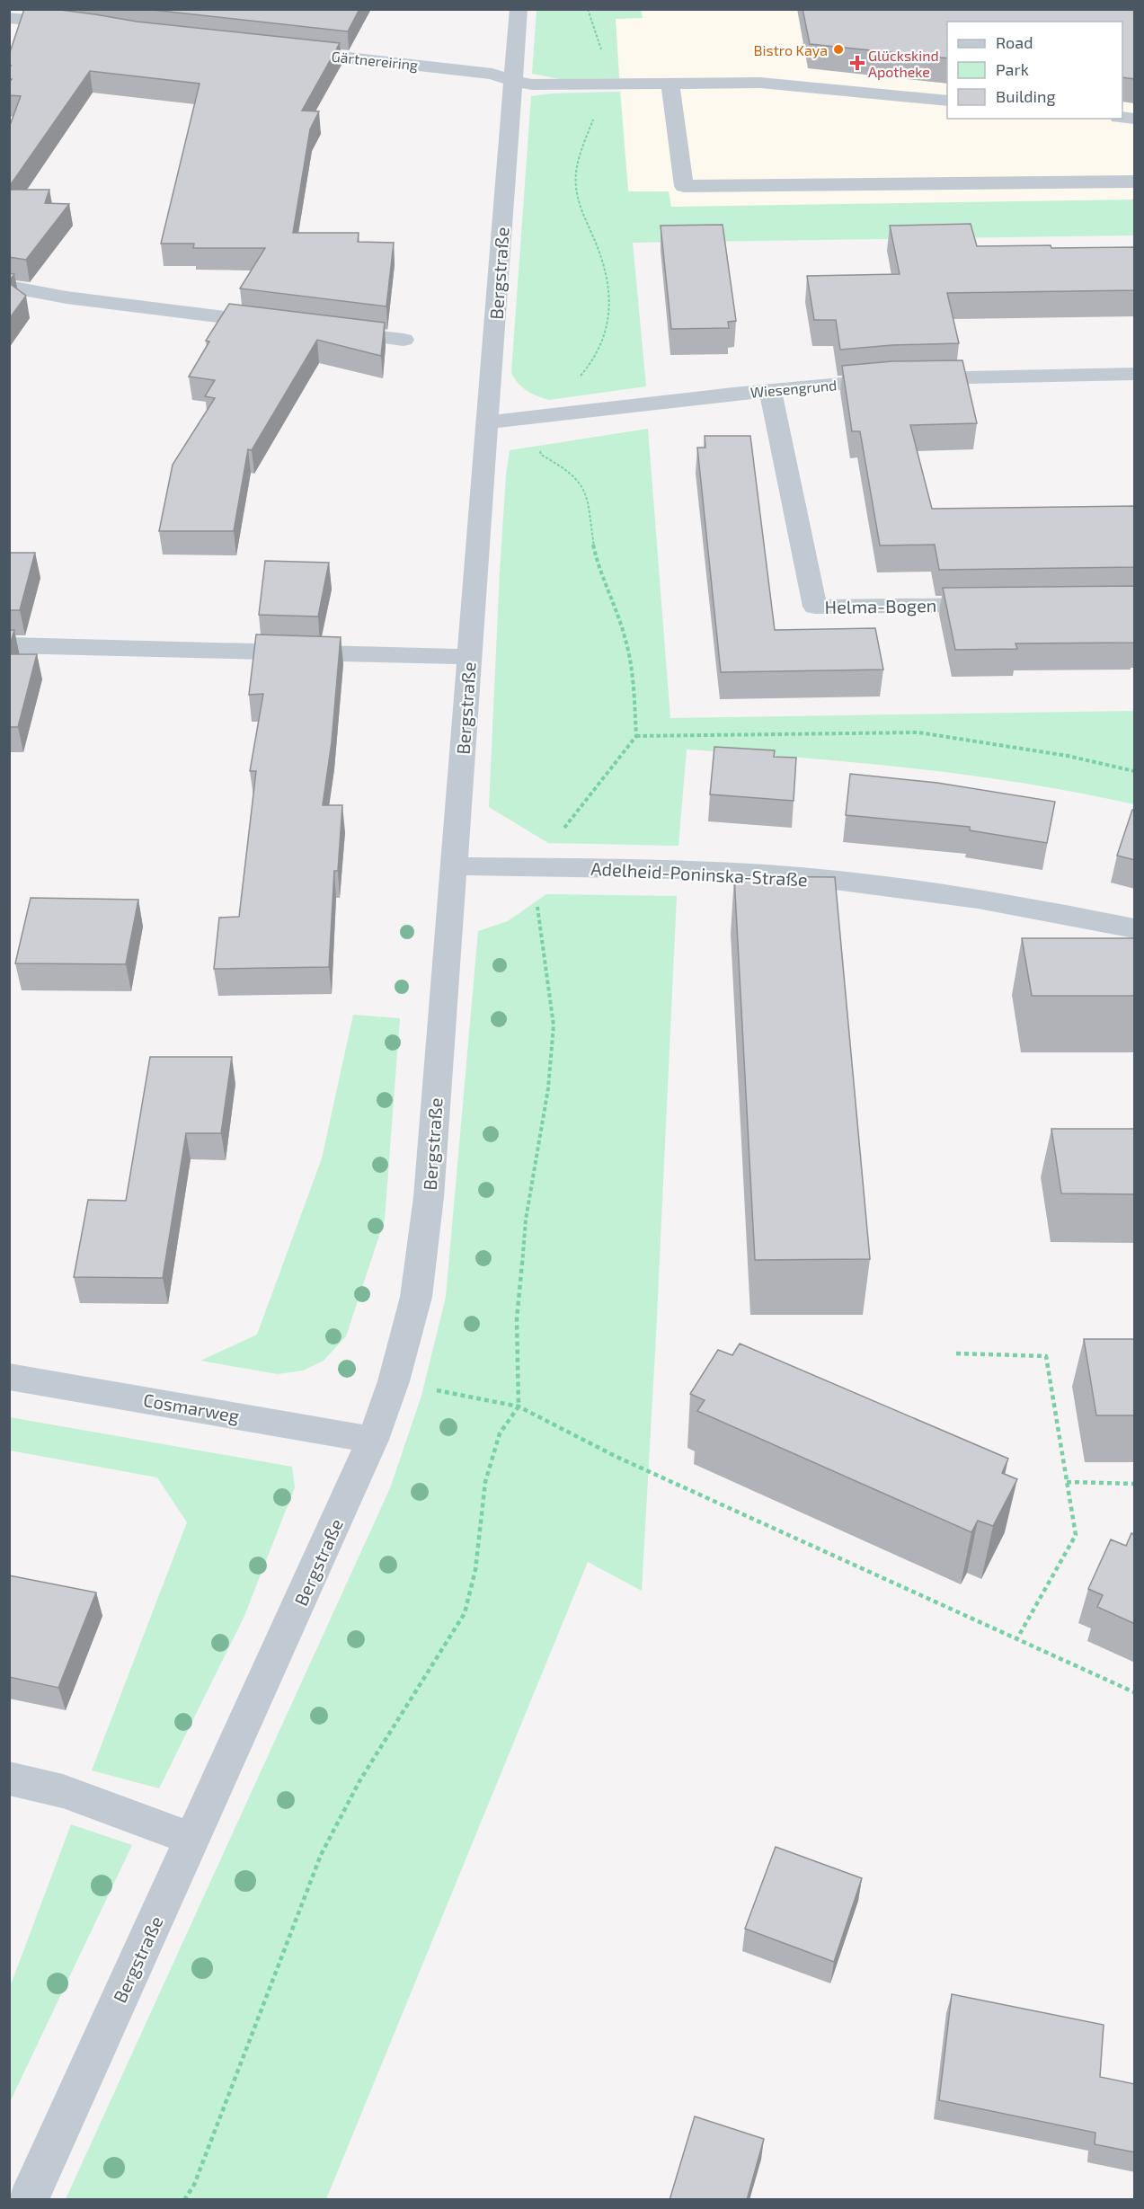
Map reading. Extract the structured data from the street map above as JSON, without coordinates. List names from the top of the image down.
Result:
{
  "streets": {
    "street": [
      "Gärtnereiring",
      "Bergstraße",
      "Wiesengrund",
      "Helma-Bogen",
      "Adelheid-Poninska-Straße",
      "Cosmarweg"
    ]
  },
  "crossings": [
    ["Gärtnereiring", "Bergstraße"],
    ["Bergstraße", "Wiesengrund"],
    ["Bergstraße", "Adelheid-Poninska-Straße"],
    ["Bergstraße", "Cosmarweg"],
    ["Wiesengrund", "Helma-Bogen"]
  ],
  "places": {
    "other": ["Bistro Kaya"],
    "health": ["Glückskind Apotheke"]
  },
  "legend": ["Road", "Park", "Building"]
}
